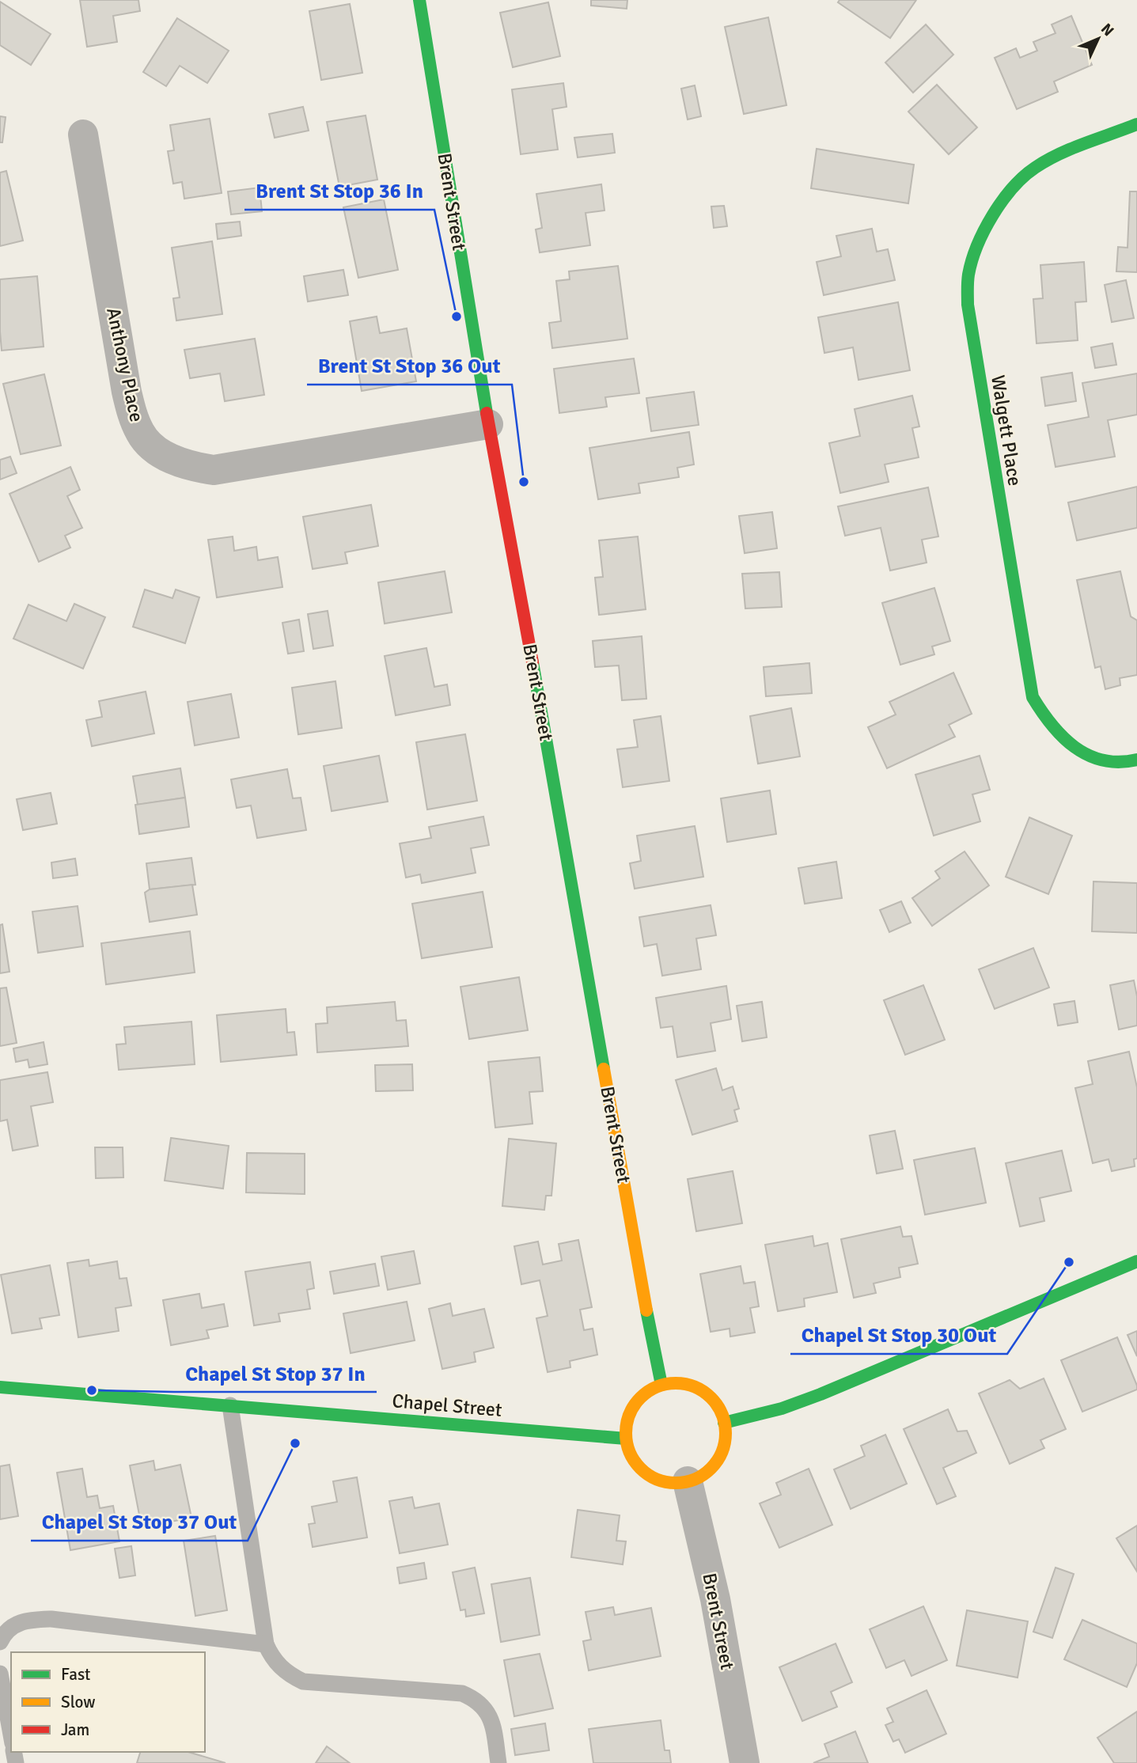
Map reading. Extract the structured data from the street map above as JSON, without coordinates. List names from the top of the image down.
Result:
{
  "streets": {
    "street": [
      "Brent Street",
      "Anthony Place",
      "Walgett Place",
      "Chapel Street"
    ]
  },
  "crossings": [
    ["Brent Street", "Anthony Place"],
    ["Brent Street", "Chapel Street"]
  ],
  "places": [
    "Brent St Stop 36 In",
    "Brent St Stop 36 Out",
    "Chapel St Stop 30 Out",
    "Chapel St Stop 37 In",
    "Chapel St Stop 37 Out"
  ],
  "legend": ["Fast", "Slow", "Jam"],
  "north": "top right"
}
